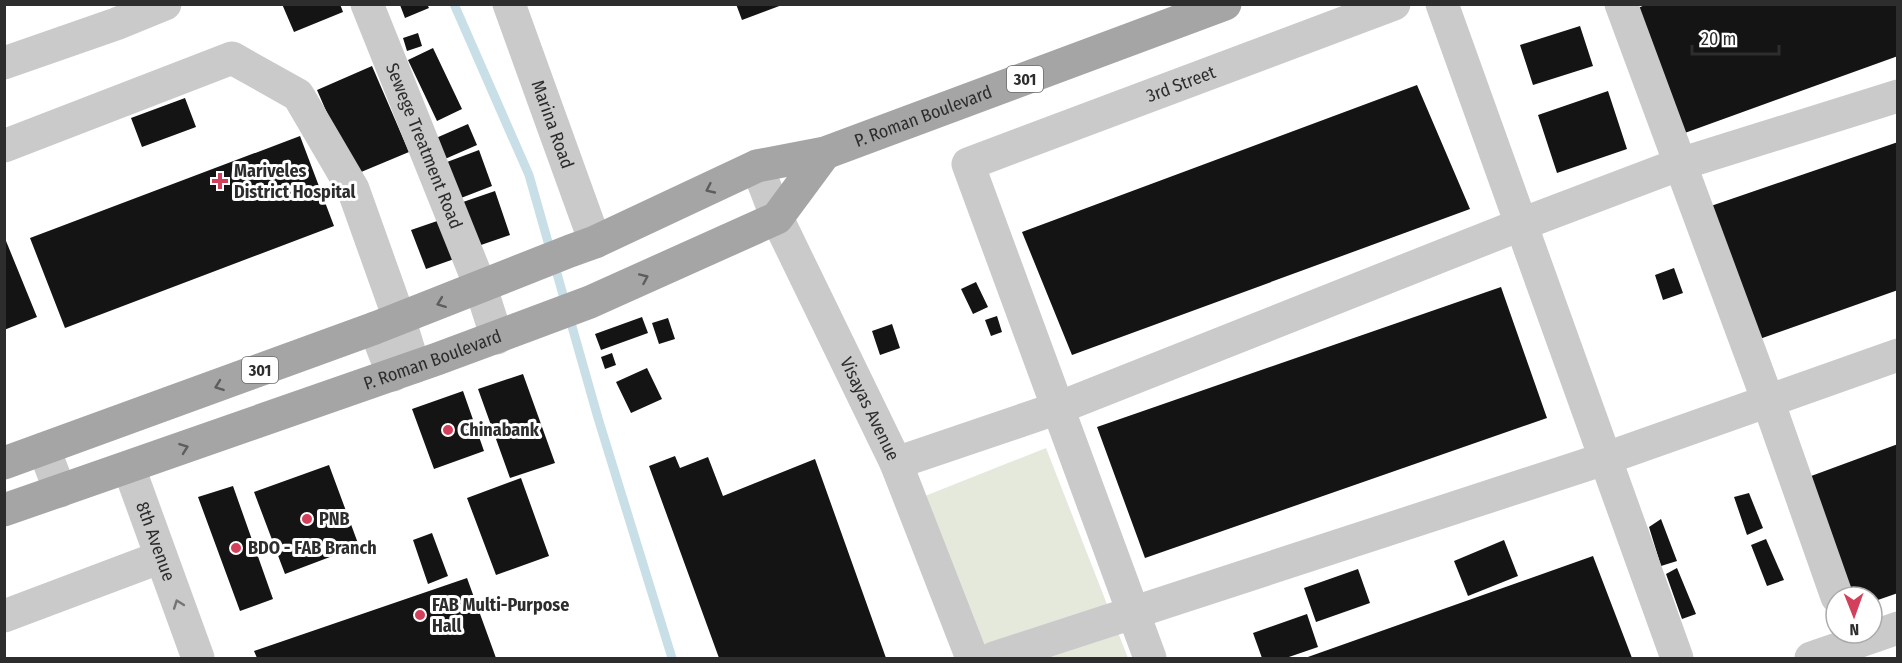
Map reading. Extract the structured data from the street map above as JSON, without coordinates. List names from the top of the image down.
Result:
{
  "streets": {
    "main road": ["301", "P. Roman Boulevard", "8th Avenue"],
    "street": [
      "3rd Street",
      "Marina Road",
      "Sewege Treatment Road",
      "Visayas Avenue"
    ]
  },
  "crossings": [
    ["P. Roman Boulevard", "Marina Road"],
    ["P. Roman Boulevard", "Sewege Treatment Road"],
    ["P. Roman Boulevard", "Visayas Avenue"],
    ["P. Roman Boulevard", "8th Avenue"]
  ],
  "one_way": ["8th Avenue"],
  "places": {
    "health": ["Mariveles District Hospital"],
    "other": [
      "Chinabank",
      "PNB",
      "BDO - FAB Branch",
      "FAB Multi-Purpose Hall"
    ]
  },
  "scale_bar": "20 m",
  "north": "bottom"
}
